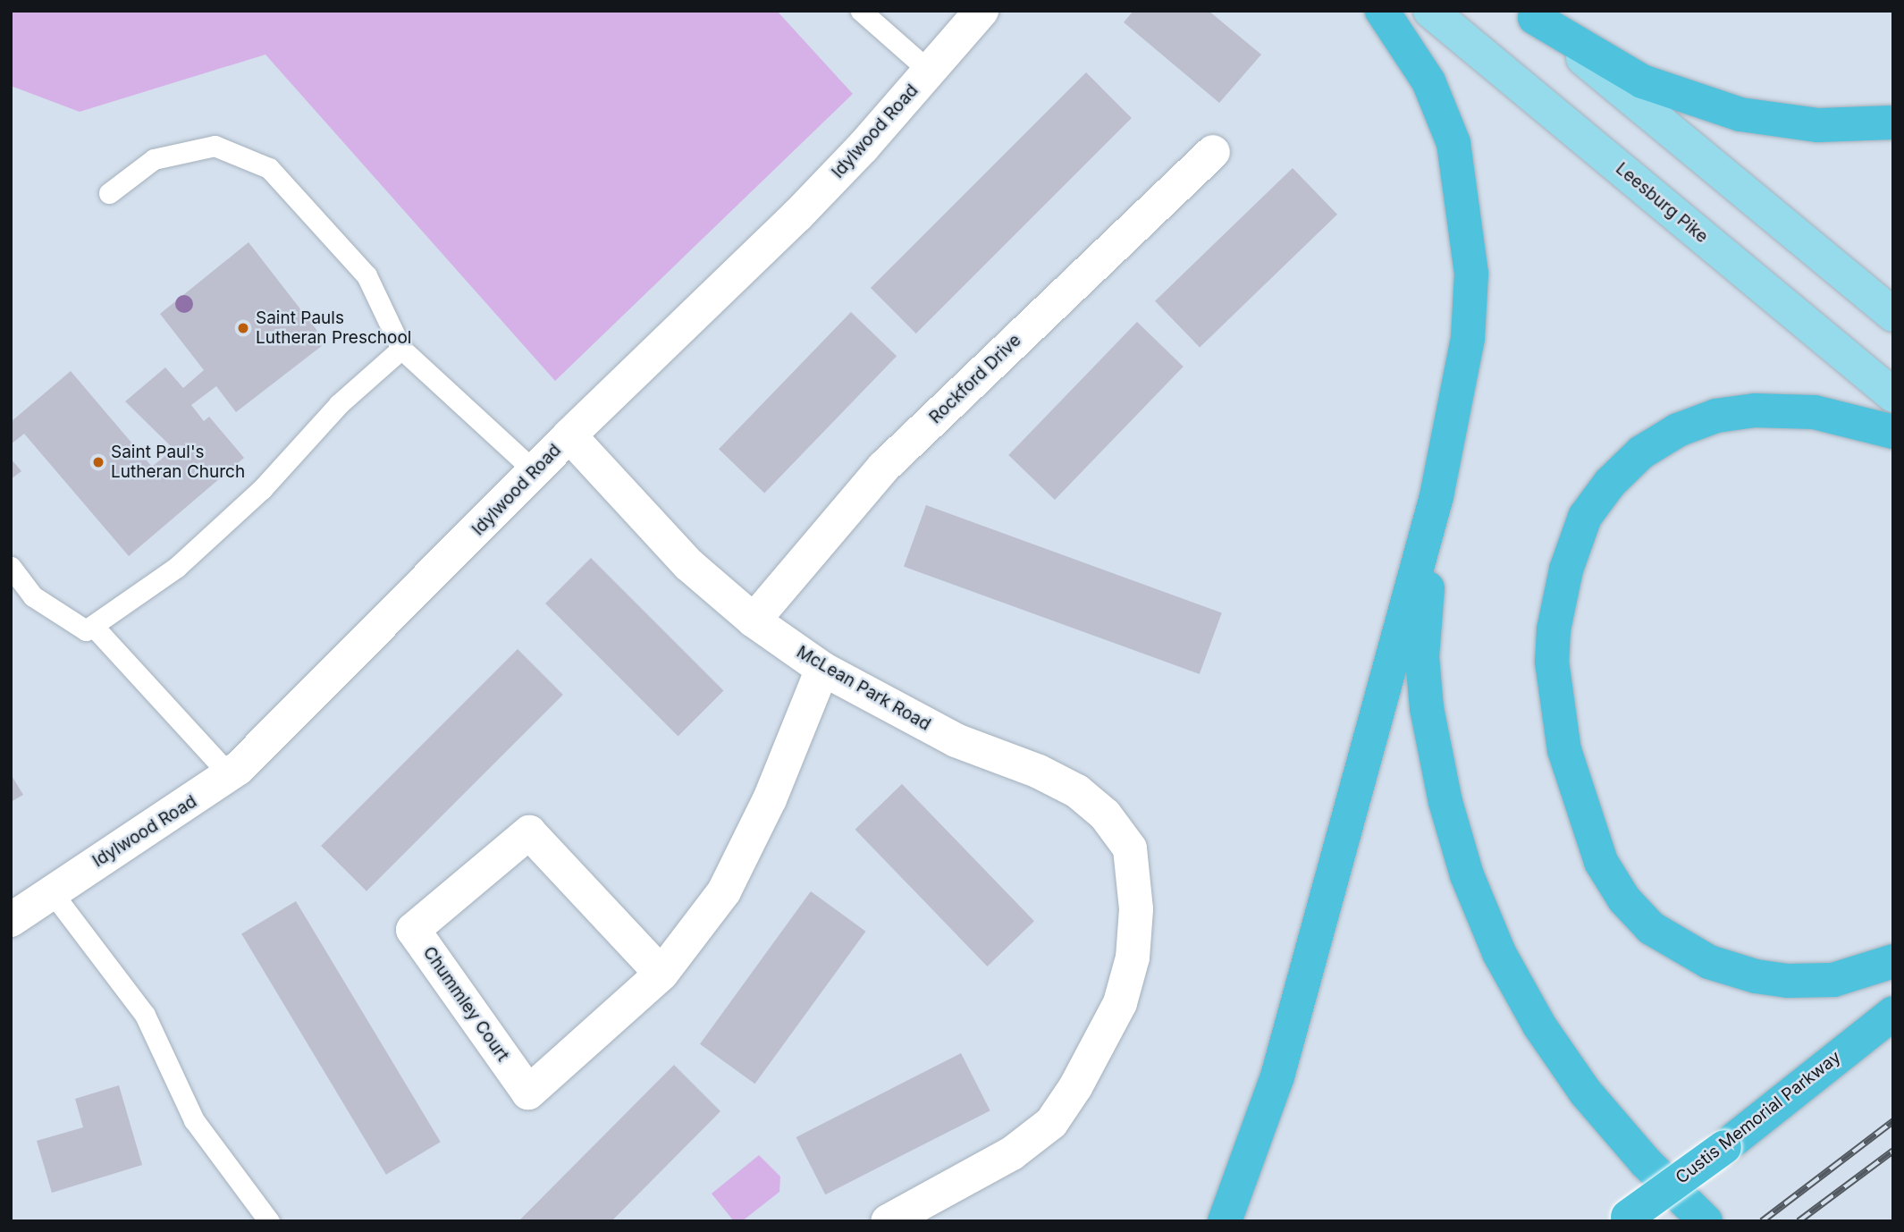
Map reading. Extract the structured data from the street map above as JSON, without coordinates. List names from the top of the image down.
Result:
{
  "streets": {
    "highway": ["Custis Memorial Parkway"],
    "main road": ["Leesburg Pike"],
    "street": [
      "Idylwood Road",
      "Rockford Drive",
      "McLean Park Road",
      "Chummley Court"
    ]
  },
  "crossings": [
    ["Idylwood Road", "McLean Park Road"],
    ["Rockford Drive", "McLean Park Road"],
    ["McLean Park Road", "Chummley Court"]
  ],
  "places": ["Saint Pauls Lutheran Preschool", "Saint Paul's Lutheran Church"]
}
